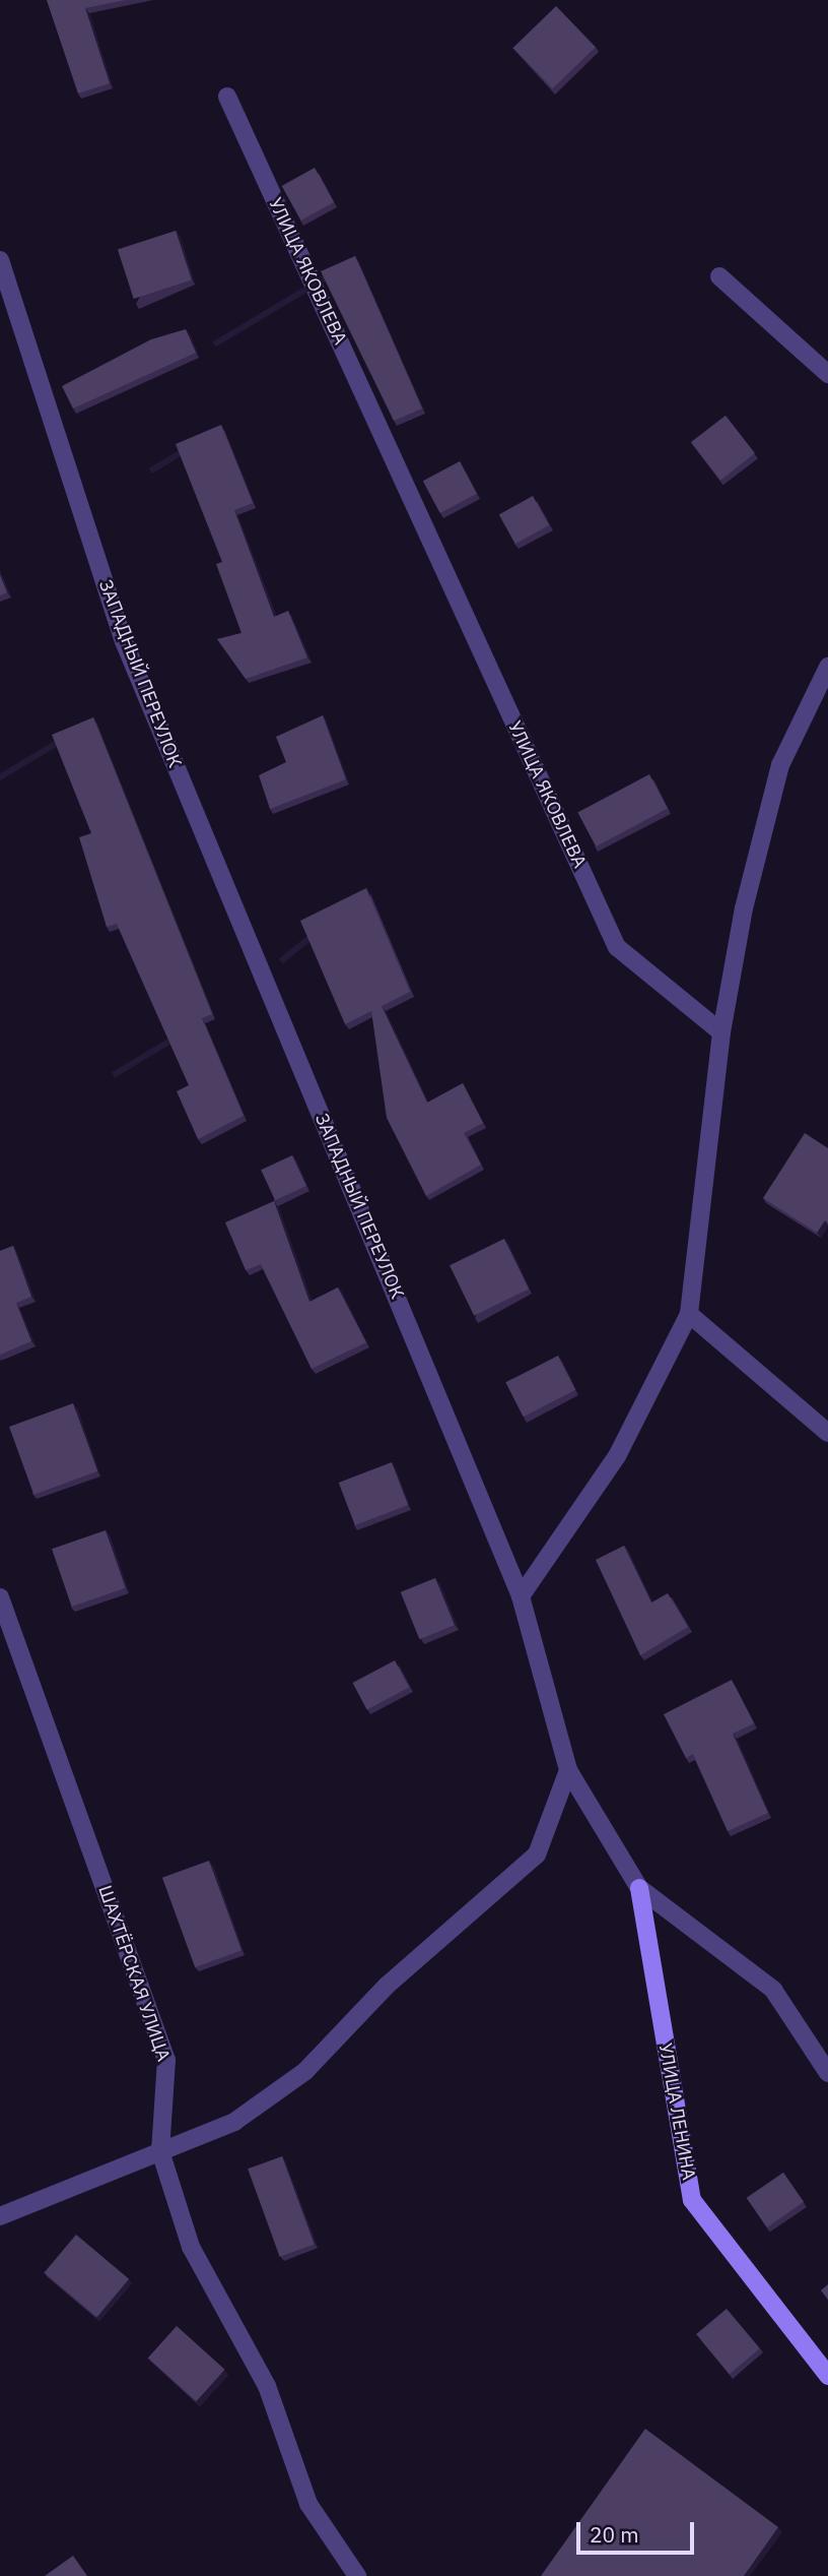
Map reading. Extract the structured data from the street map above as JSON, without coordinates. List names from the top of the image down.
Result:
{
  "streets": {
    "street": [
      "УЛИЦА ЯКОВЛЕВА",
      "ЗАПАДНЫЙ ПЕРЕУЛОК",
      "ШАХТЁРСКАЯ УЛИЦА",
      "УЛИЦА ЛЕНИНА"
    ]
  },
  "crossings": [
    ["ЗАПАДНЫЙ ПЕРЕУЛОК", "УЛИЦА ЛЕНИНА"]
  ],
  "scale_bar": "20 m"
}
